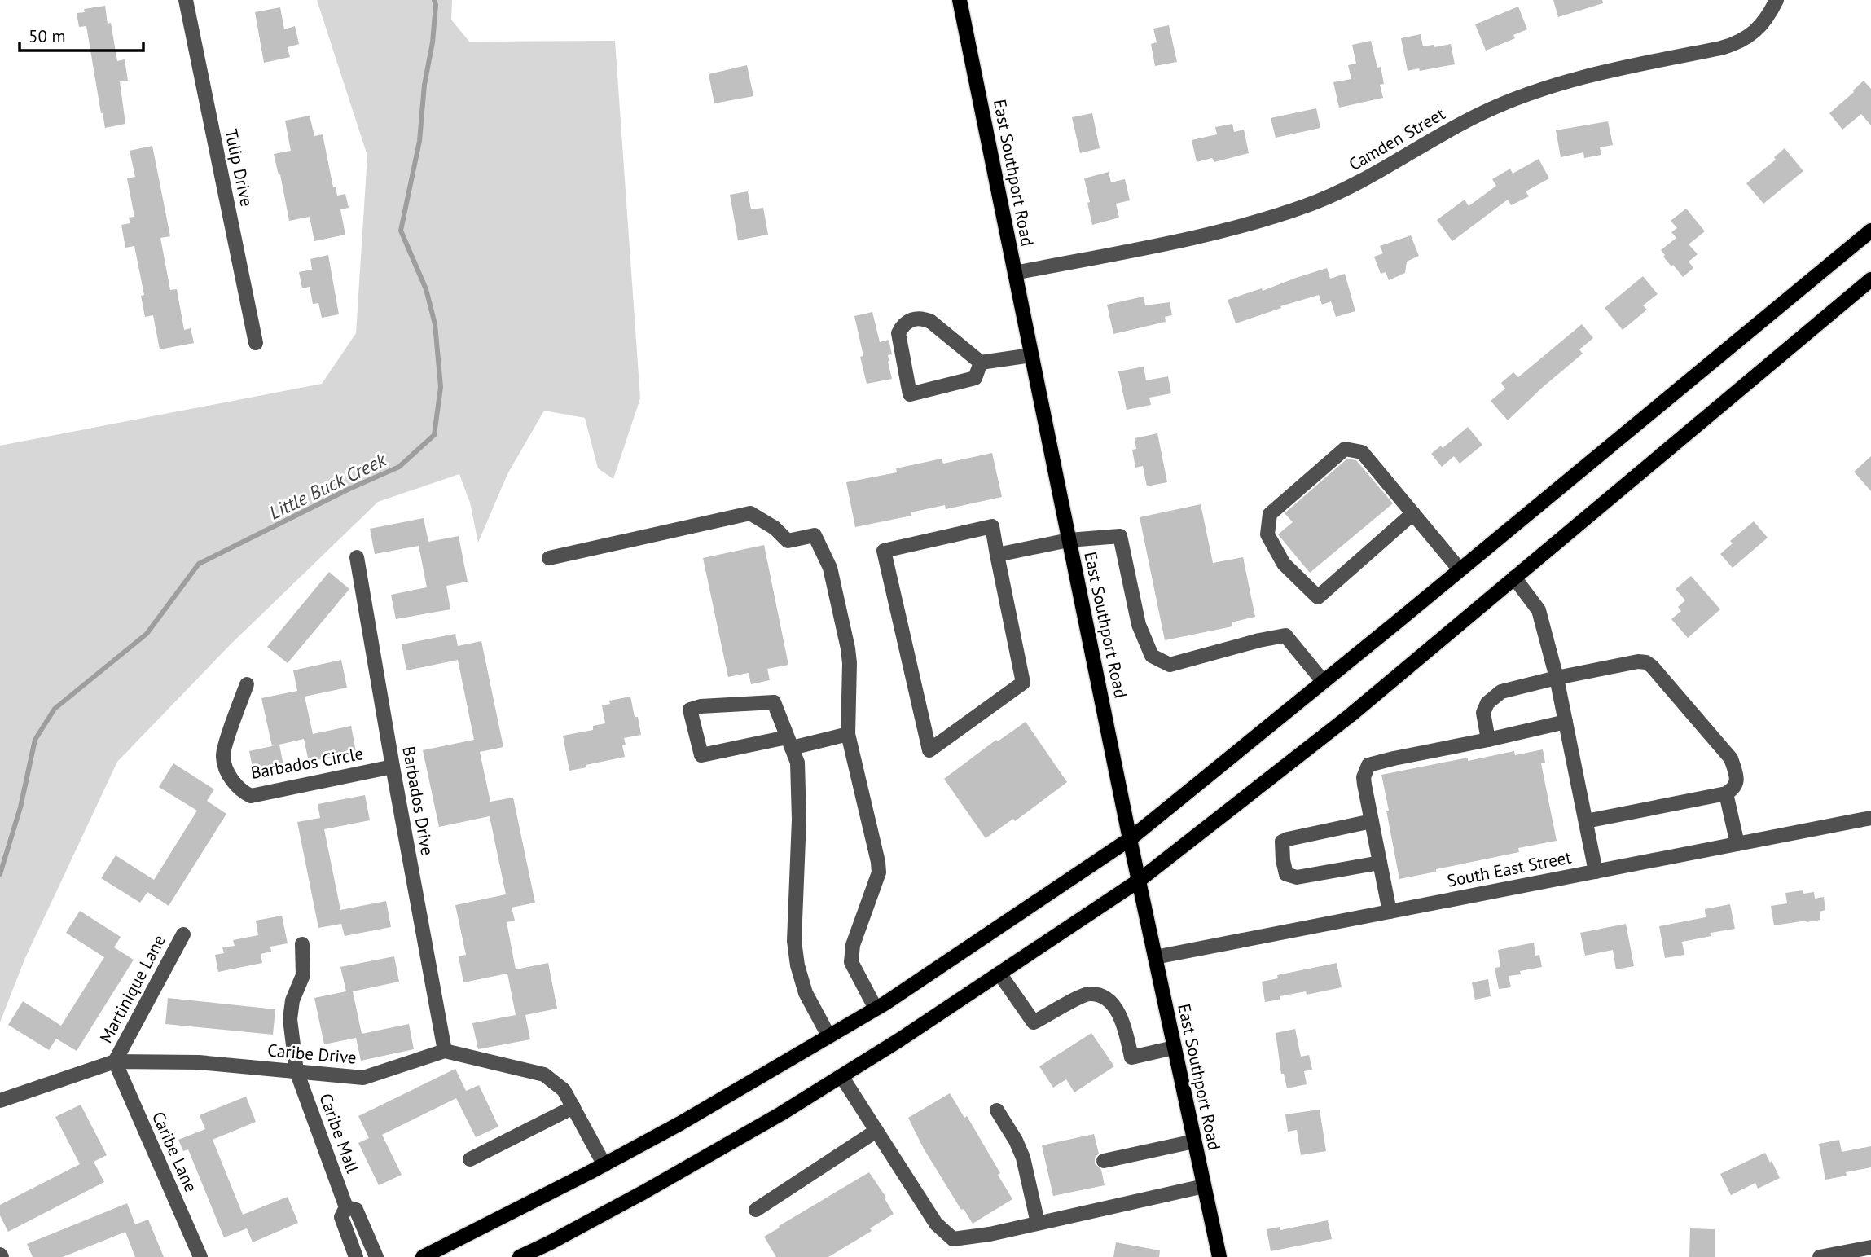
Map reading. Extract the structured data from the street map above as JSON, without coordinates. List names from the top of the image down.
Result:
{
  "streets": {
    "main road": ["East Southport Road"],
    "street": [
      "Camden Street",
      "Tulip Drive",
      "Barbados Circle",
      "Barbados Drive",
      "South East Street",
      "Martinique Lane",
      "Caribe Drive",
      "Caribe Mall",
      "Caribe Lane"
    ]
  },
  "crossings": [
    ["Camden Street", "East Southport Road"],
    ["East Southport Road", "South East Street"],
    ["Barbados Circle", "Barbados Drive"],
    ["Barbados Drive", "Caribe Drive"],
    ["Martinique Lane", "Caribe Drive"],
    ["Martinique Lane", "Caribe Lane"],
    ["Caribe Drive", "Caribe Mall"],
    ["Caribe Drive", "Caribe Lane"]
  ],
  "water": ["Little Buck Creek"],
  "scale_bar": "50 m"
}
